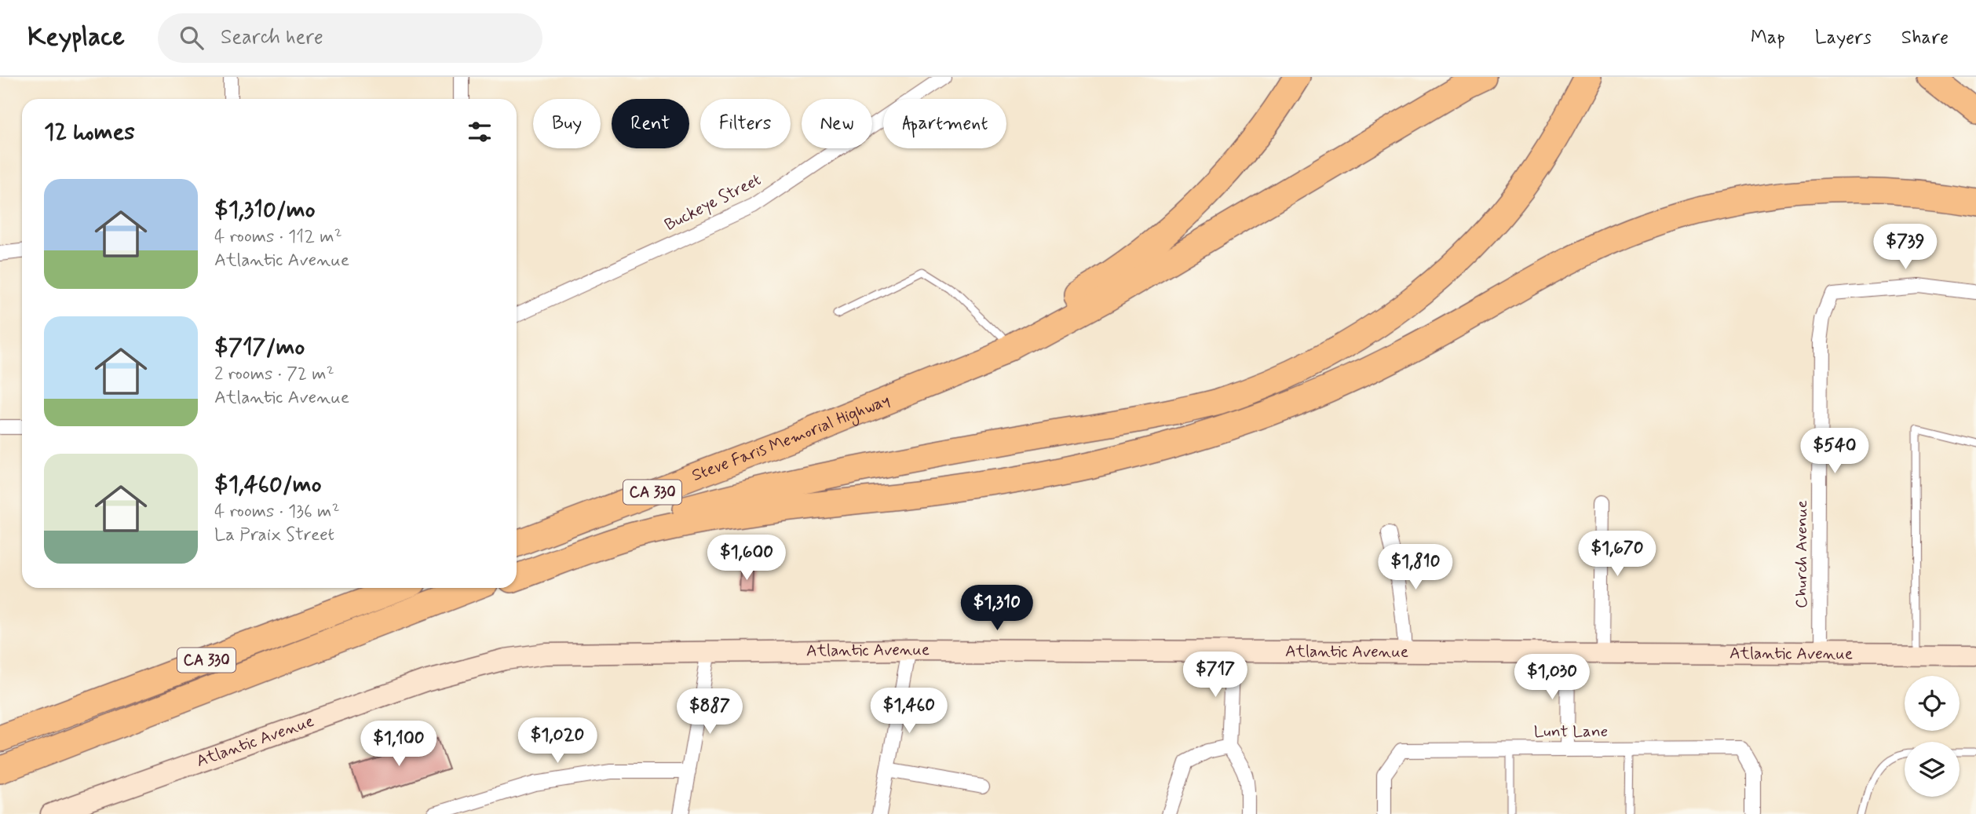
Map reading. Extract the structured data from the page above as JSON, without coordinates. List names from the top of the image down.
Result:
{
  "streets": {
    "highway": ["Steve Faris Memorial Highway", "CA 330"],
    "street": [
      "Buckeye Street",
      "Church Avenue",
      "Atlantic Avenue",
      "Lunt Lane"
    ]
  },
  "crossings": [
    ["Church Avenue", "Atlantic Avenue"]
  ],
  "page": {
    "header": "Keyplace",
    "search": "Search here",
    "nav": ["Map", "Layers", "Share"],
    "chip": [
      "Buy",
      "Rent",
      "Filters",
      "New",
      "Apartment"
    ],
    "heading": "12 homes",
    "list": [
      {
        "name": "$1,310/mo",
        "note": "4 rooms · 112 m² · Atlantic Avenue"
      },
      {
        "name": "$717/mo",
        "note": "2 rooms · 72 m² · Atlantic Avenue"
      },
      {
        "name": "$1,460/mo",
        "note": "4 rooms · 136 m² · La Praix Street"
      }
    ],
    "price": [
      "$739",
      "$540",
      "$1,670",
      "$1,600",
      "$1,810",
      "$1,310",
      "$717",
      "$1,030",
      "$1,460",
      "$887",
      "$1,020",
      "$1,100"
    ]
  }
}
